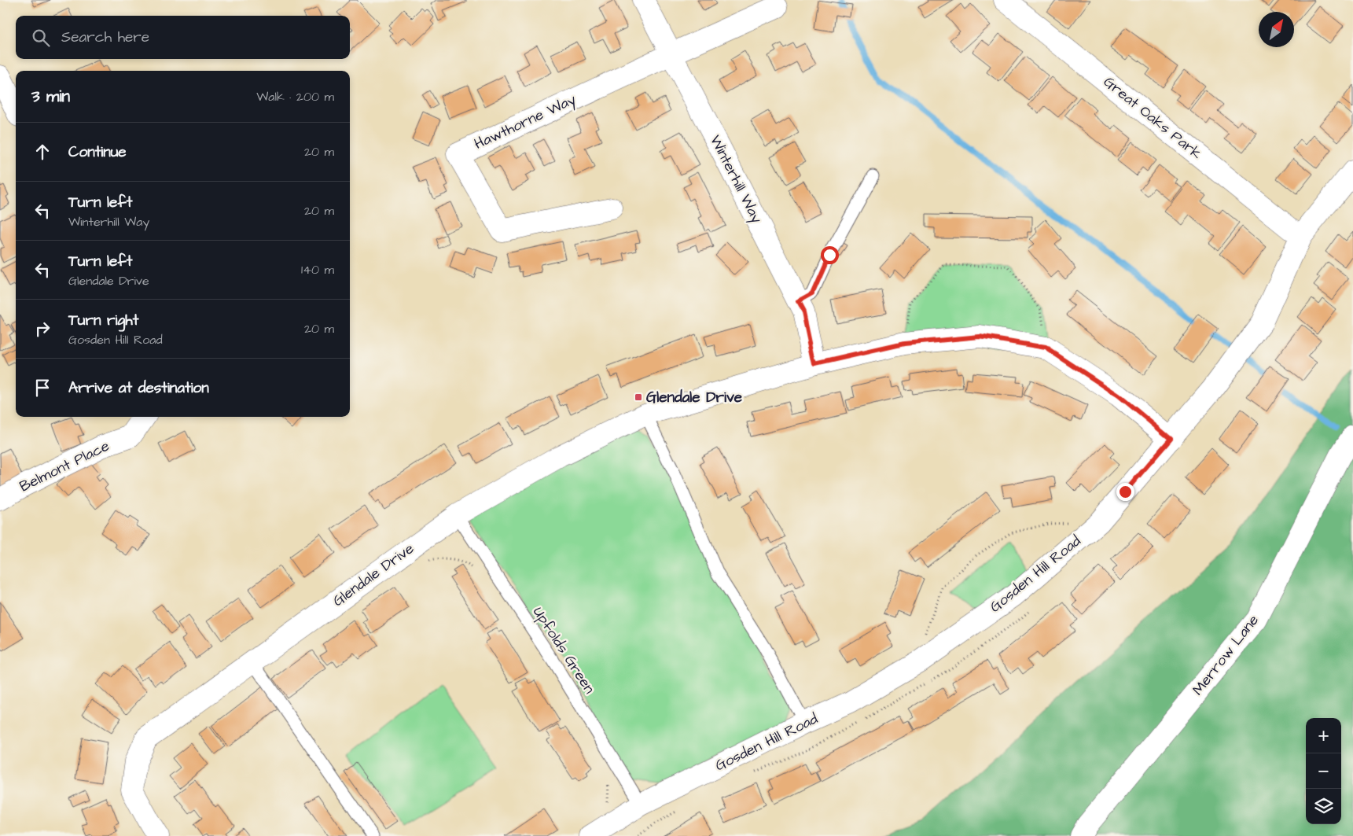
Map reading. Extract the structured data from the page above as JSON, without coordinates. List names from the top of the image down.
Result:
{
  "streets": {
    "street": [
      "Great Oaks Park",
      "Hawthorne Way",
      "Winterhill Way",
      "Belmont Place",
      "Gosden Hill Road",
      "Glendale Drive",
      "Merrow Lane"
    ],
    "lane": ["Upfolds Green"]
  },
  "crossings": [
    ["Great Oaks Park", "Gosden Hill Road"],
    ["Hawthorne Way", "Winterhill Way"],
    ["Winterhill Way", "Glendale Drive"],
    ["Gosden Hill Road", "Glendale Drive"],
    ["Gosden Hill Road", "Upfolds Green"],
    ["Glendale Drive", "Upfolds Green"]
  ],
  "places": {
    "transit": ["Glendale Drive"]
  },
  "north": "top right",
  "page": {
    "search": "Search here",
    "heading": ["3 min", "Walk · 200 m"],
    "list": [
      ["Continue", "20 m"],
      ["Turn left", "Winterhill Way", "20 m"],
      ["Turn left", "Glendale Drive", "140 m"],
      ["Turn right", "Gosden Hill Road", "20 m"],
      "Arrive at destination"
    ],
    "map_buttons": ["+", "−"]
  }
}
